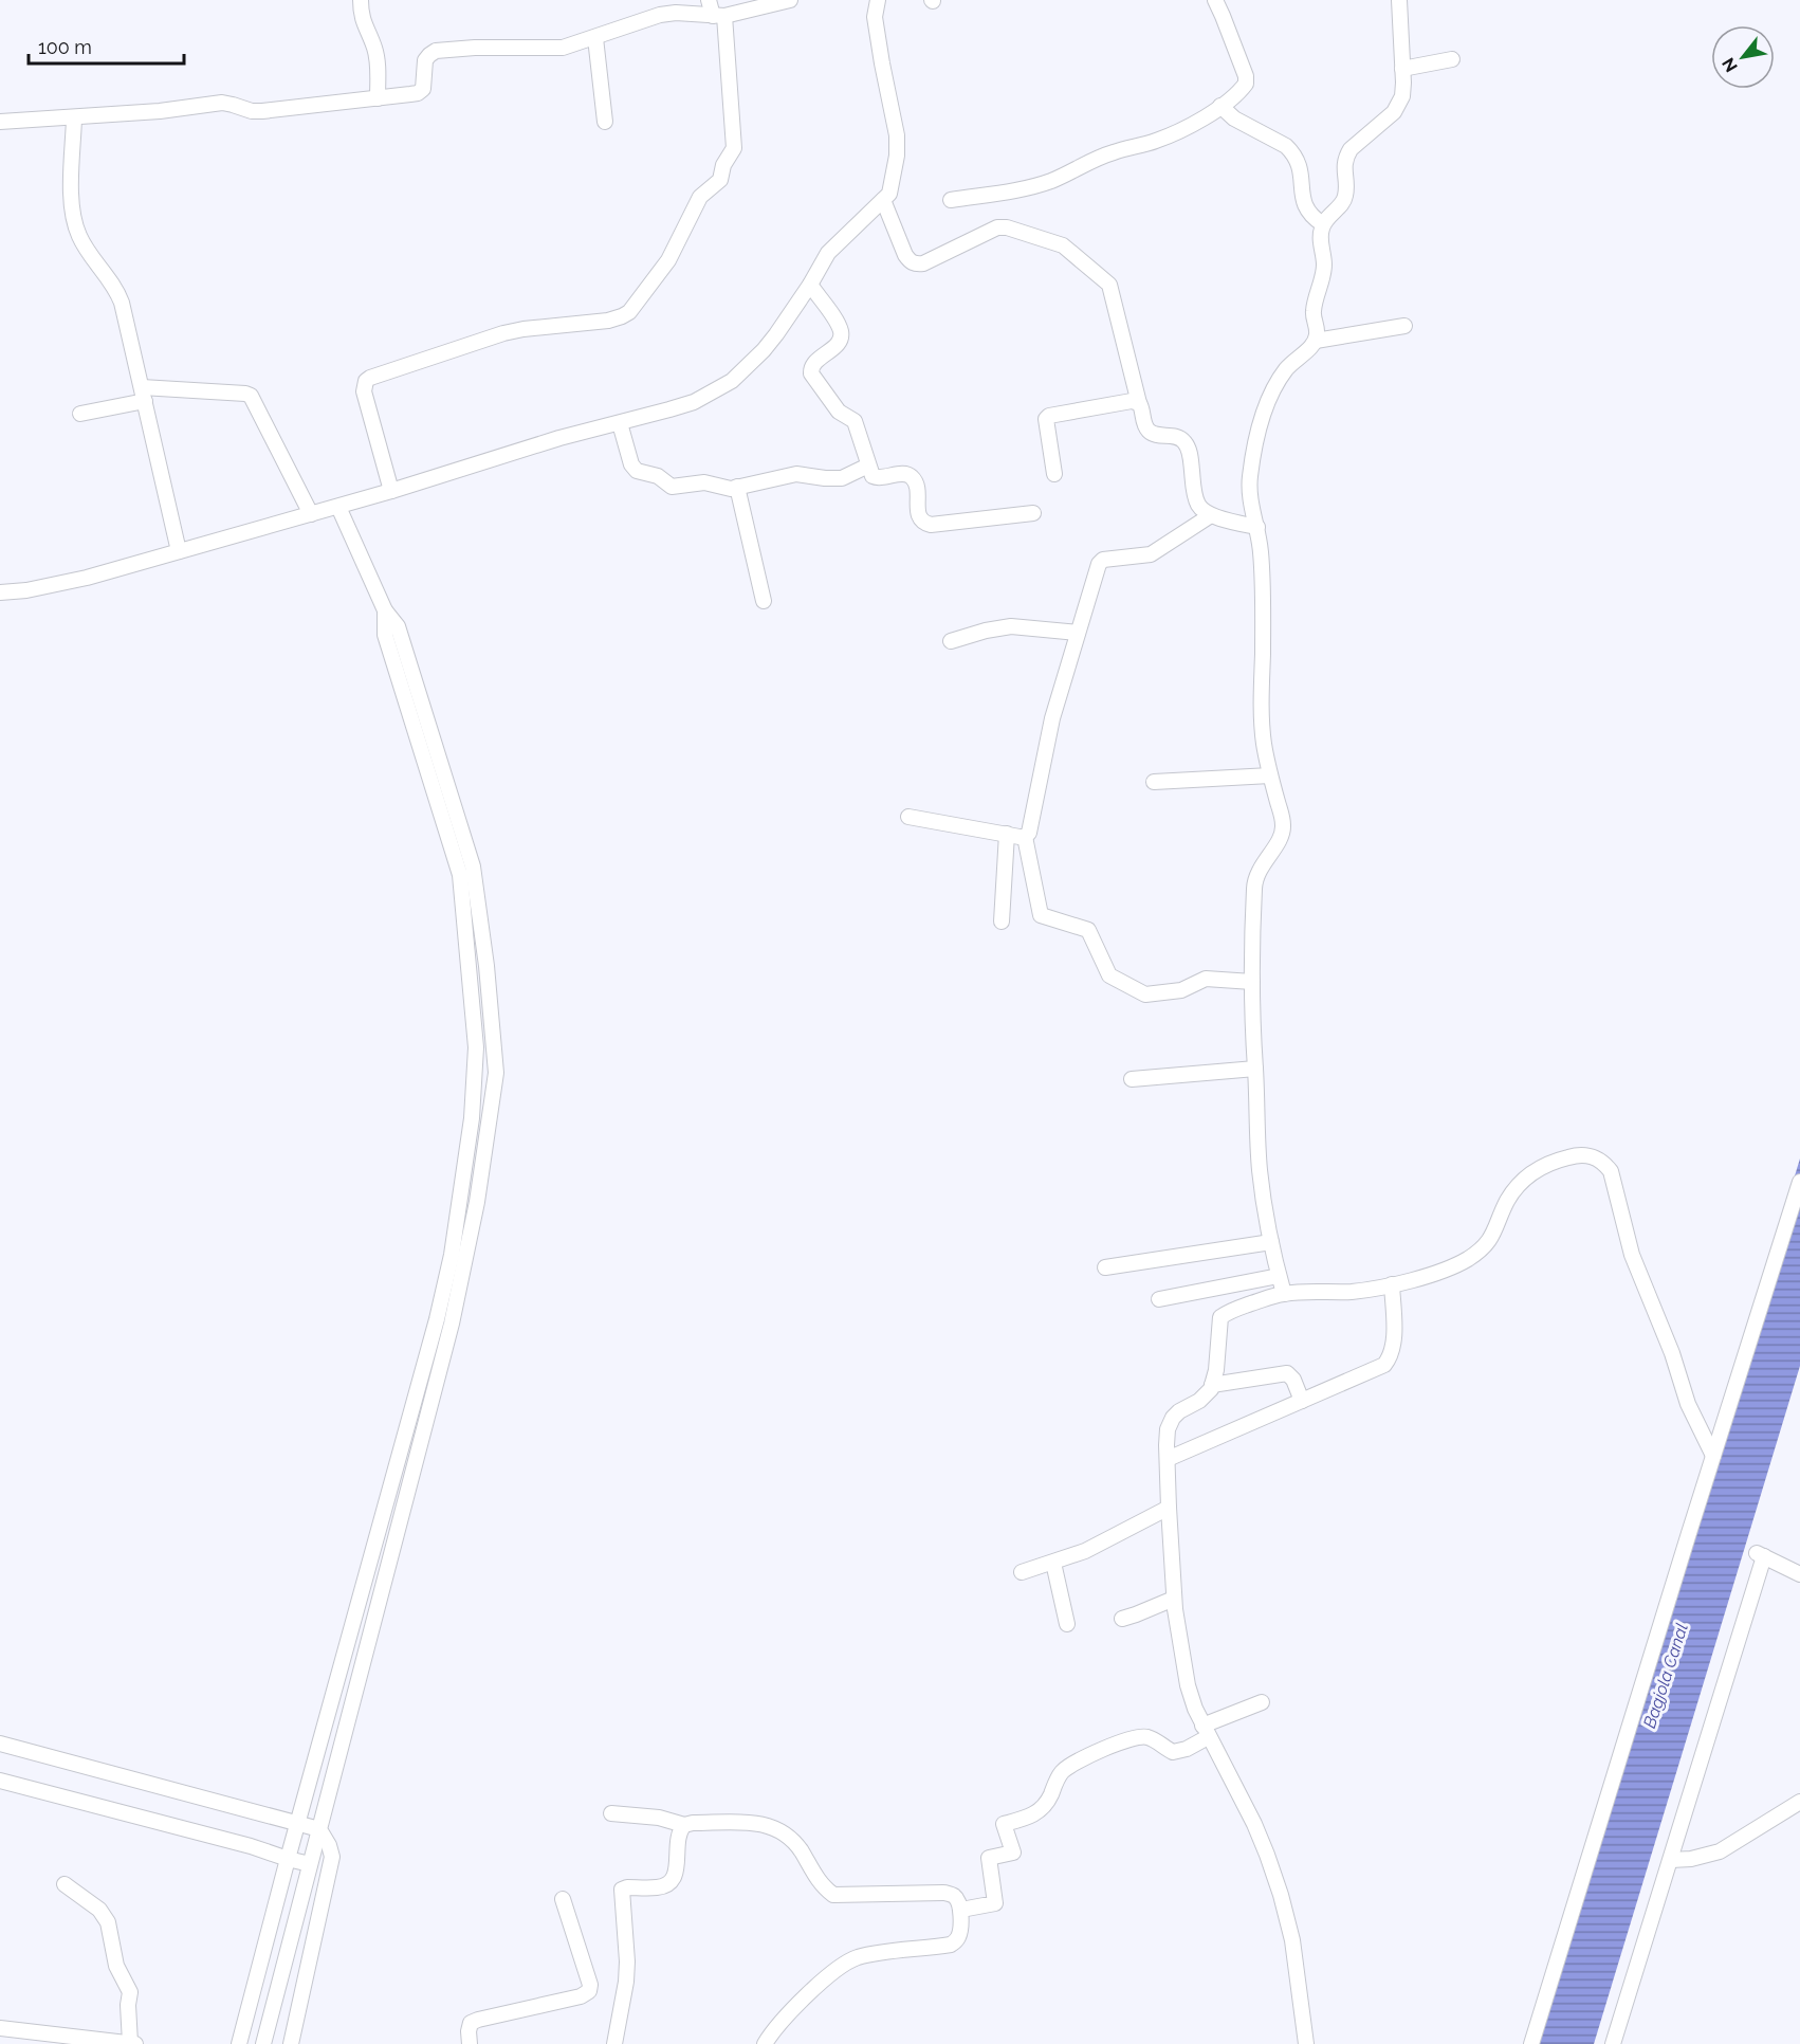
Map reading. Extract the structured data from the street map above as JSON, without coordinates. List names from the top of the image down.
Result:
{
  "water": ["Bagjola Canal"],
  "scale_bar": "100 m",
  "north": "bottom left"
}
